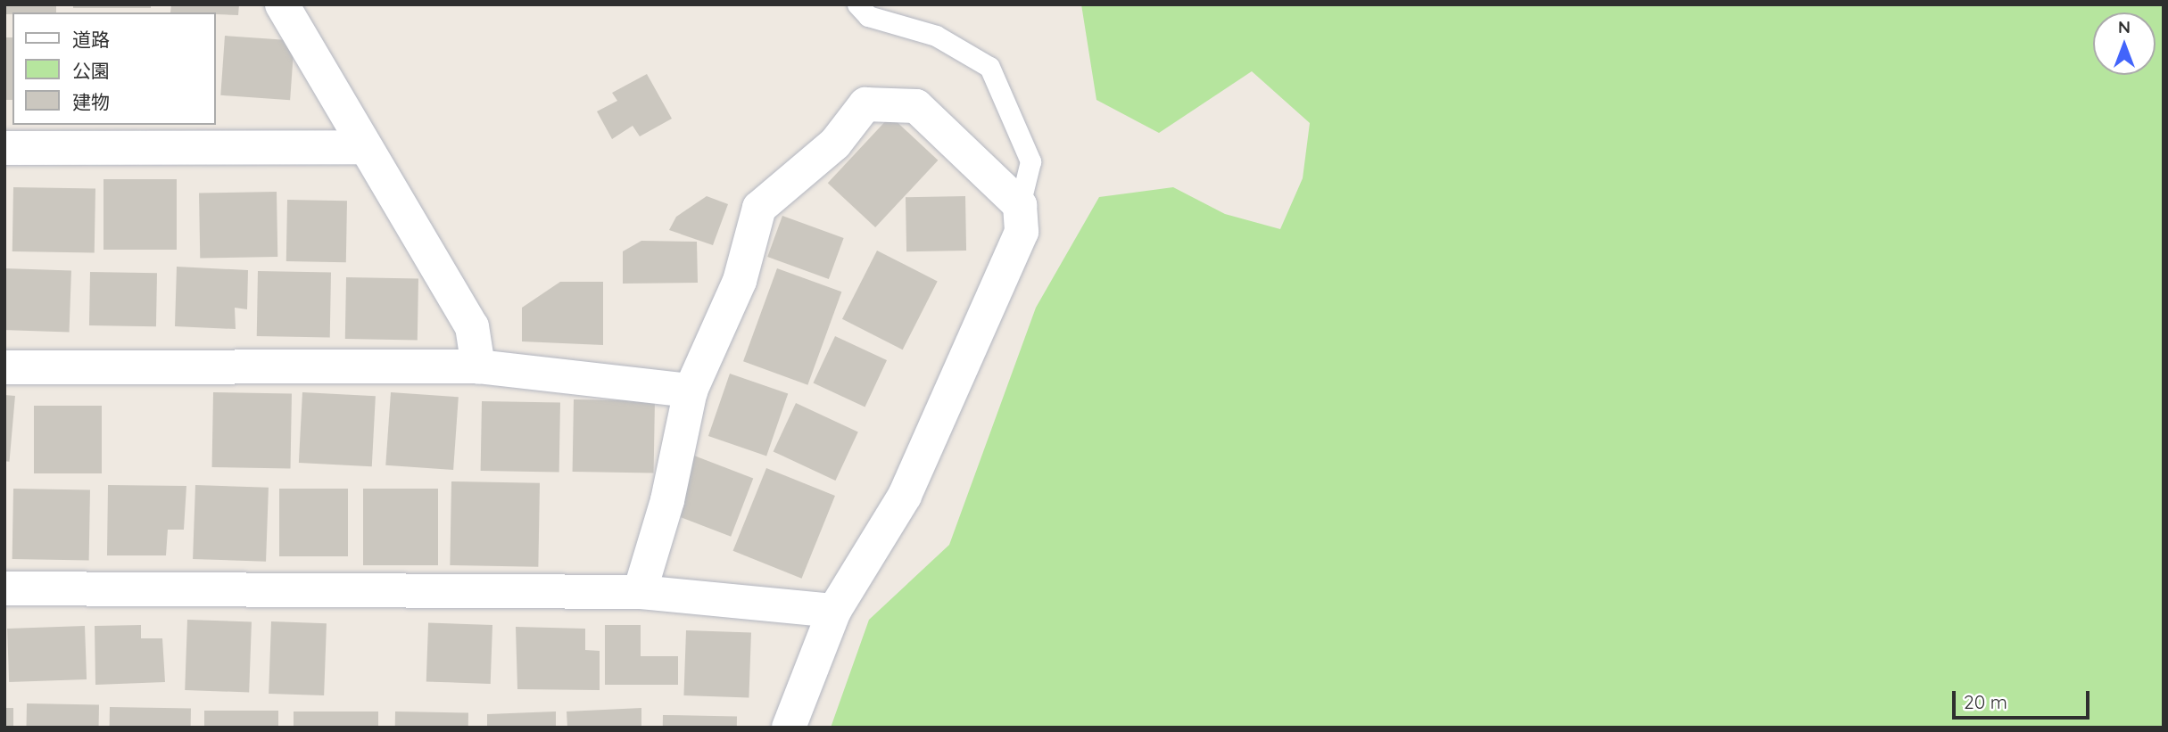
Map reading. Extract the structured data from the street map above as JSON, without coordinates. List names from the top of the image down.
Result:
{
  "legend": ["道路", "公園", "建物"],
  "scale_bar": "20 m",
  "north": "top"
}
